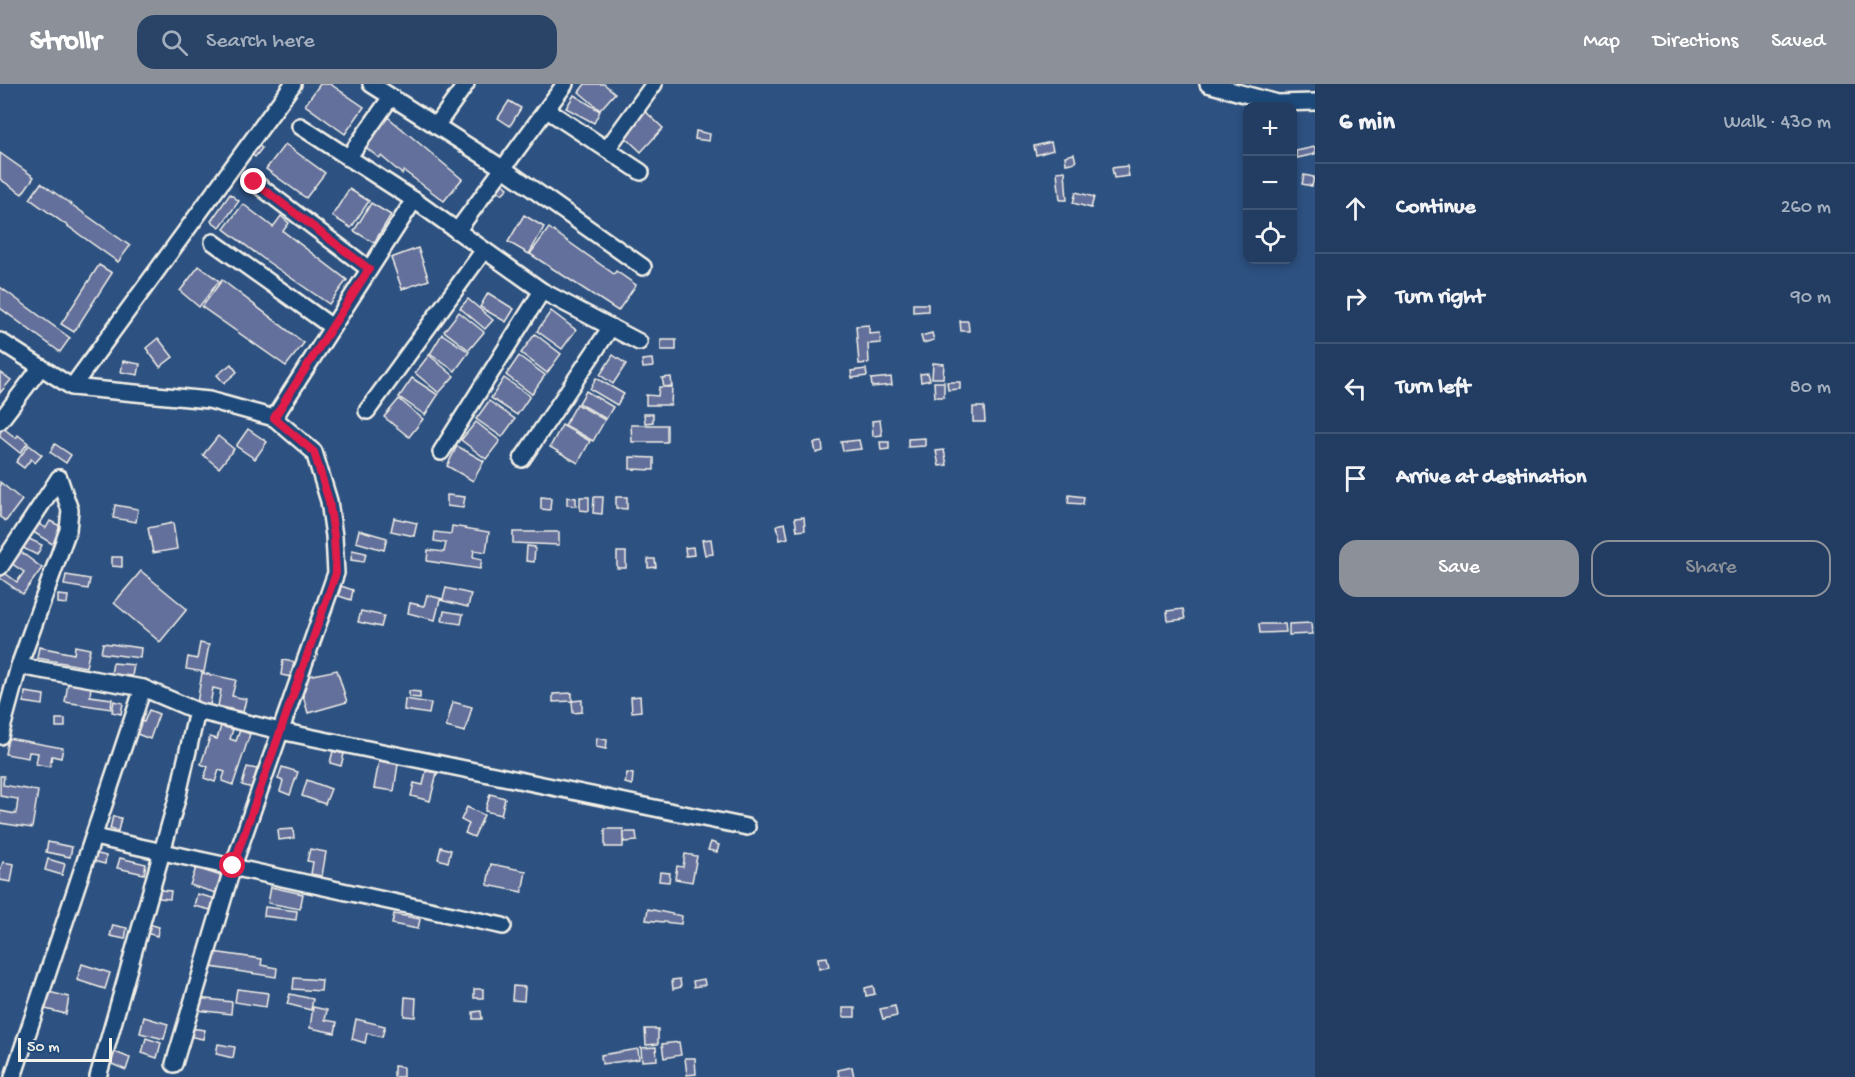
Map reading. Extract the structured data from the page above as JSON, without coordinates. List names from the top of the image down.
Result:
{
  "scale_bar": "50 m",
  "page": {
    "header": "Strollr",
    "search": "Search here",
    "nav": ["Map", "Directions", "Saved"],
    "heading": ["6 min", "Walk · 430 m"],
    "map_buttons": ["+", "−"],
    "list": [
      ["Continue", "260 m"],
      ["Turn right", "90 m"],
      ["Turn left", "80 m"],
      "Arrive at destination"
    ],
    "buttons": ["Save", "Share"],
    "scale": "50 m"
  }
}
